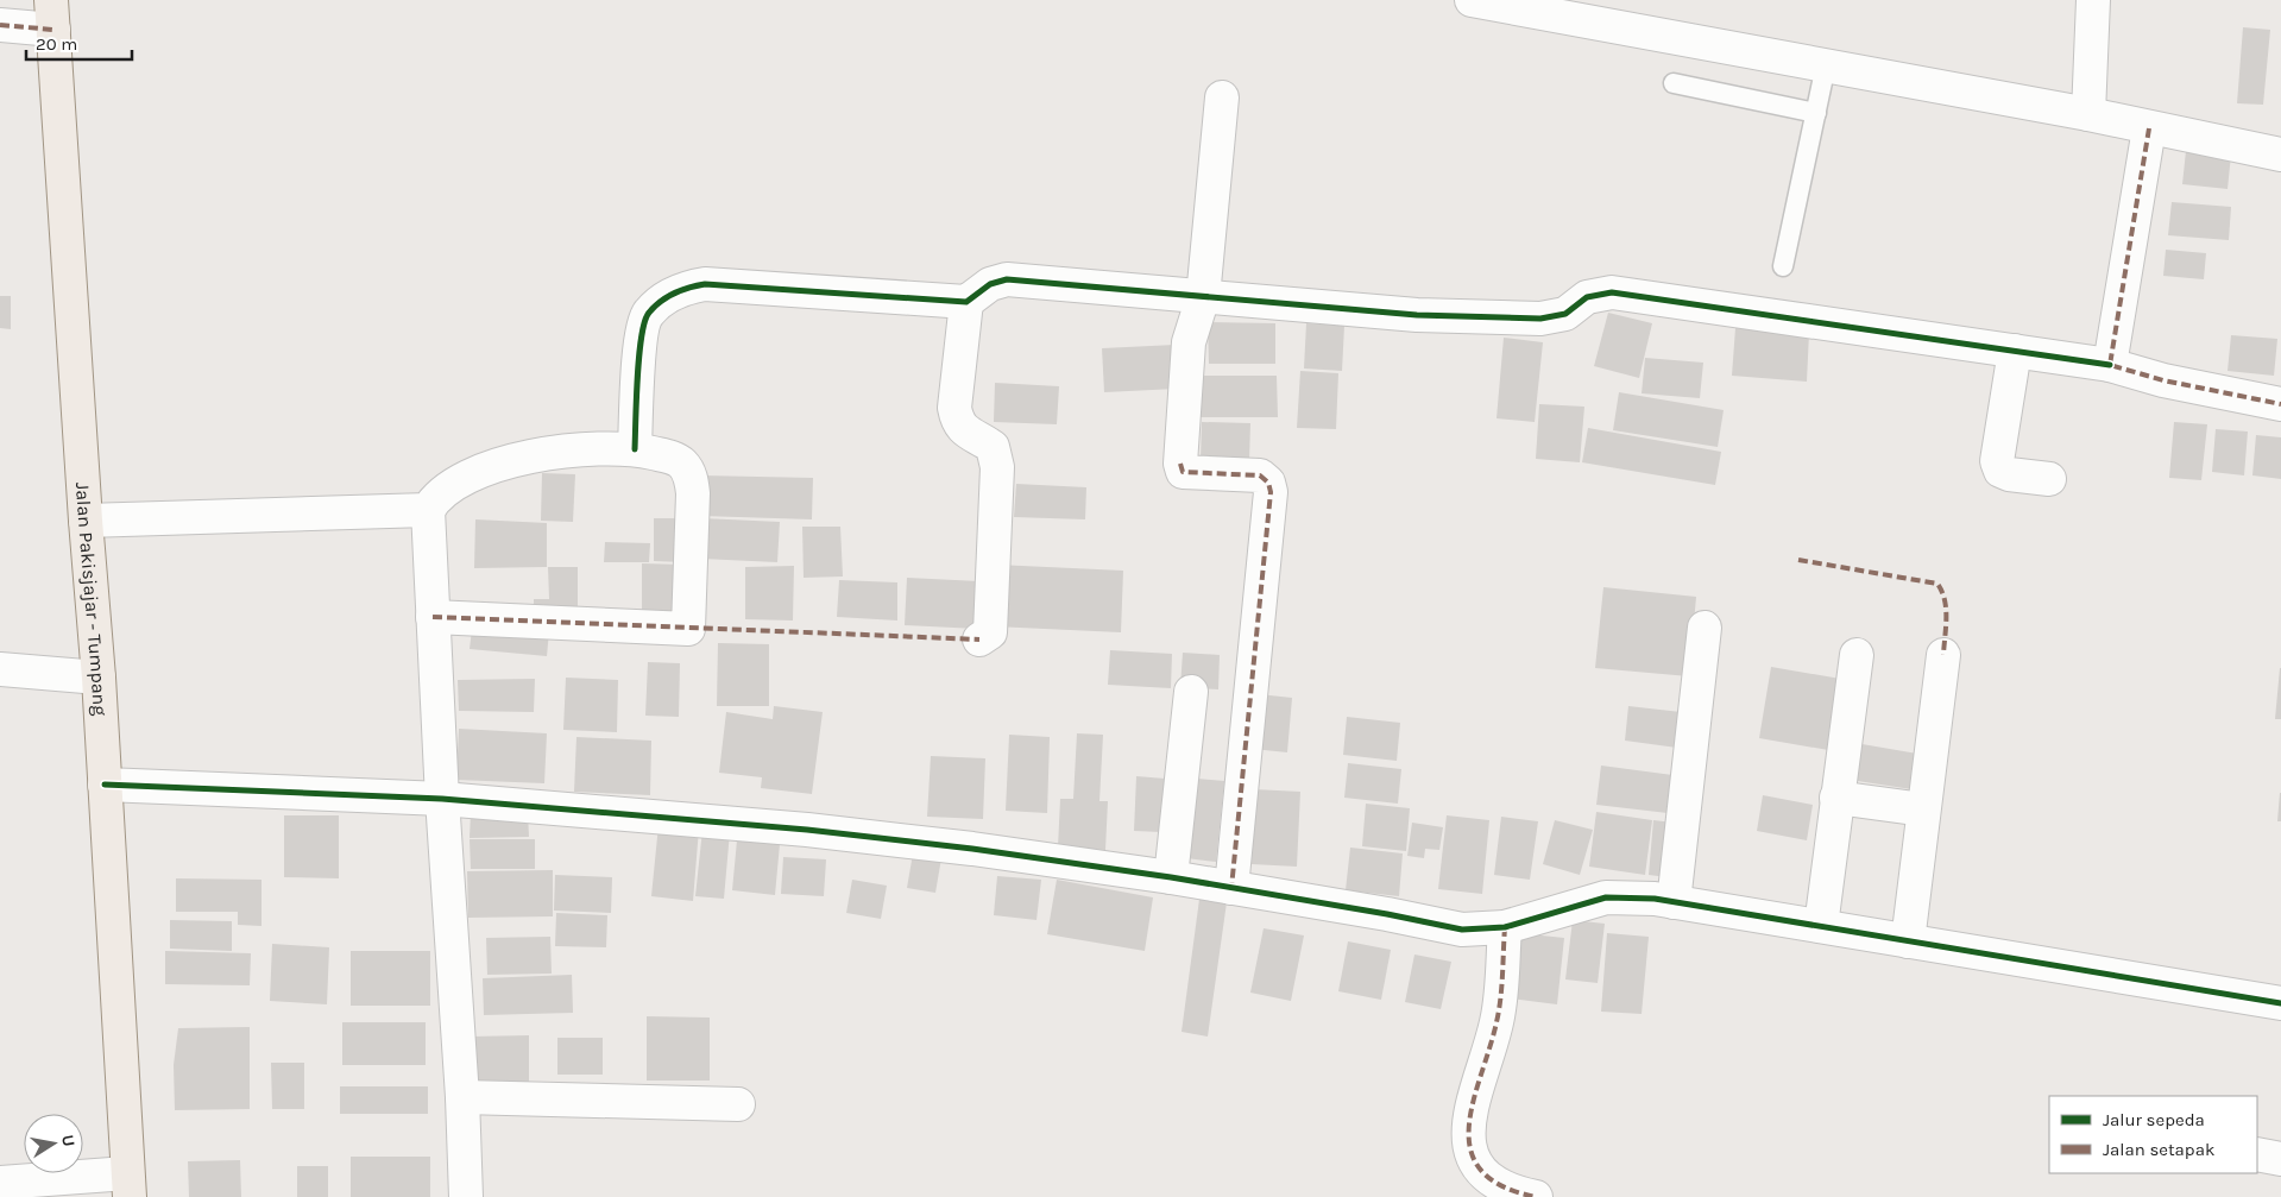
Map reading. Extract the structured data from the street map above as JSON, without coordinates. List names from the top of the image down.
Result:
{
  "streets": {
    "main road": ["Jalan Pakisjajar - Tumpang"]
  },
  "legend": ["Jalur sepeda", "Jalan setapak"],
  "scale_bar": "20 m",
  "north": "right"
}
